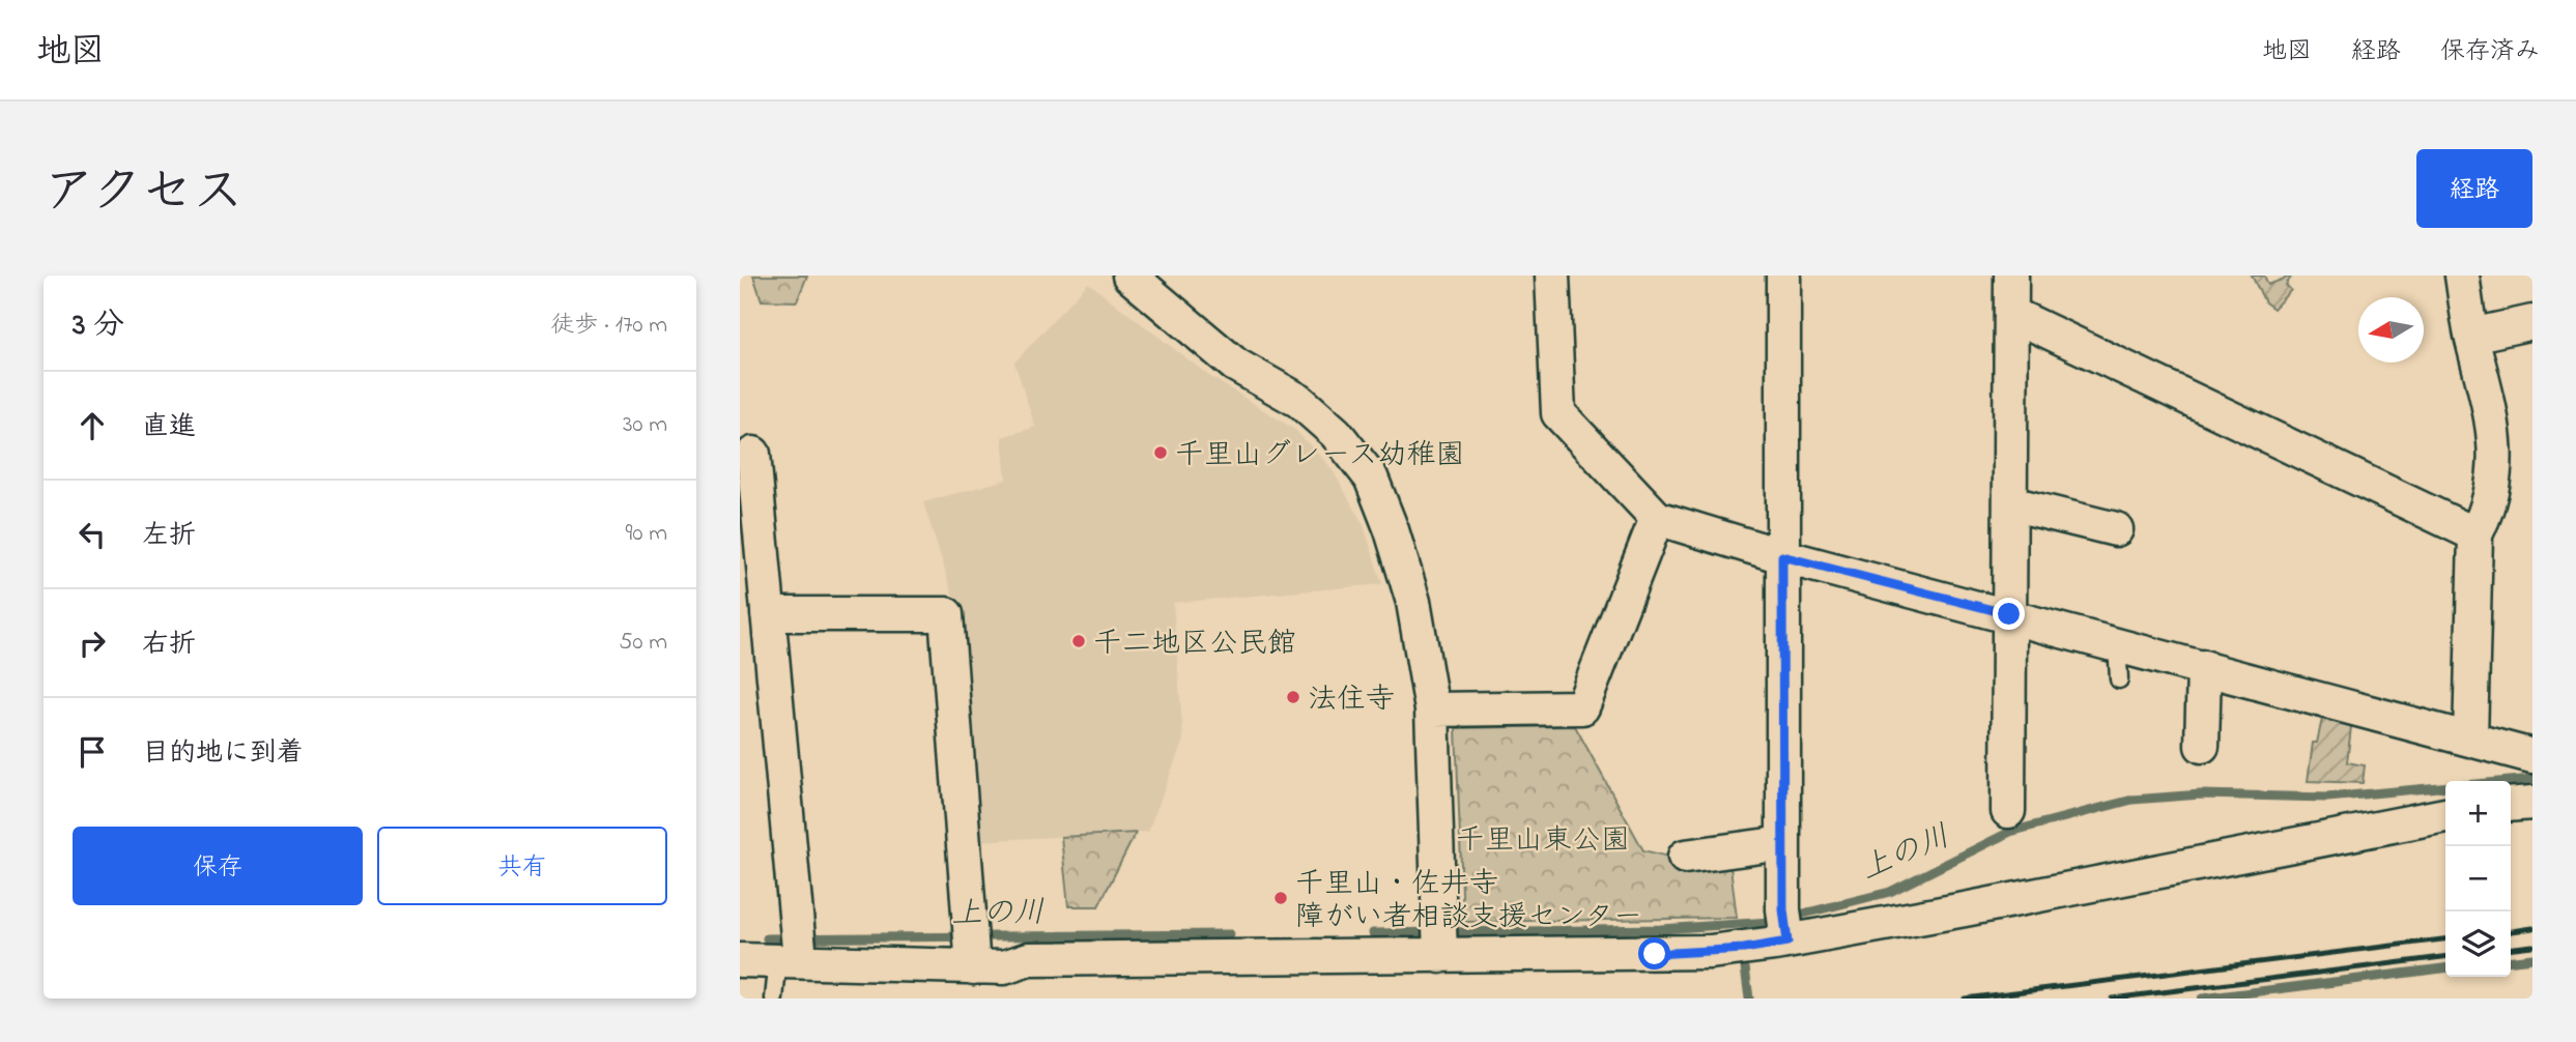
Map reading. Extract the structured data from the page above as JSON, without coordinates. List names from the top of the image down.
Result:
{
  "water": ["上の川"],
  "parks": ["千里山東公園"],
  "places": [
    "千里山グレース幼稚園",
    "千二地区公民館",
    "法住寺",
    "千里山・佐井寺 障がい者相談支援センター"
  ],
  "north": "left",
  "page": {
    "header": "地図",
    "nav": ["地図", "経路", "保存済み"],
    "title": "アクセス",
    "buttons": [
      "経路",
      ["保存", "共有"]
    ],
    "heading": ["3 分", "徒歩 · 170 m"],
    "list": [
      ["直進", "30 m"],
      ["左折", "90 m"],
      ["右折", "50 m"],
      "目的地に到着"
    ],
    "map_buttons": ["+", "−"]
  }
}
